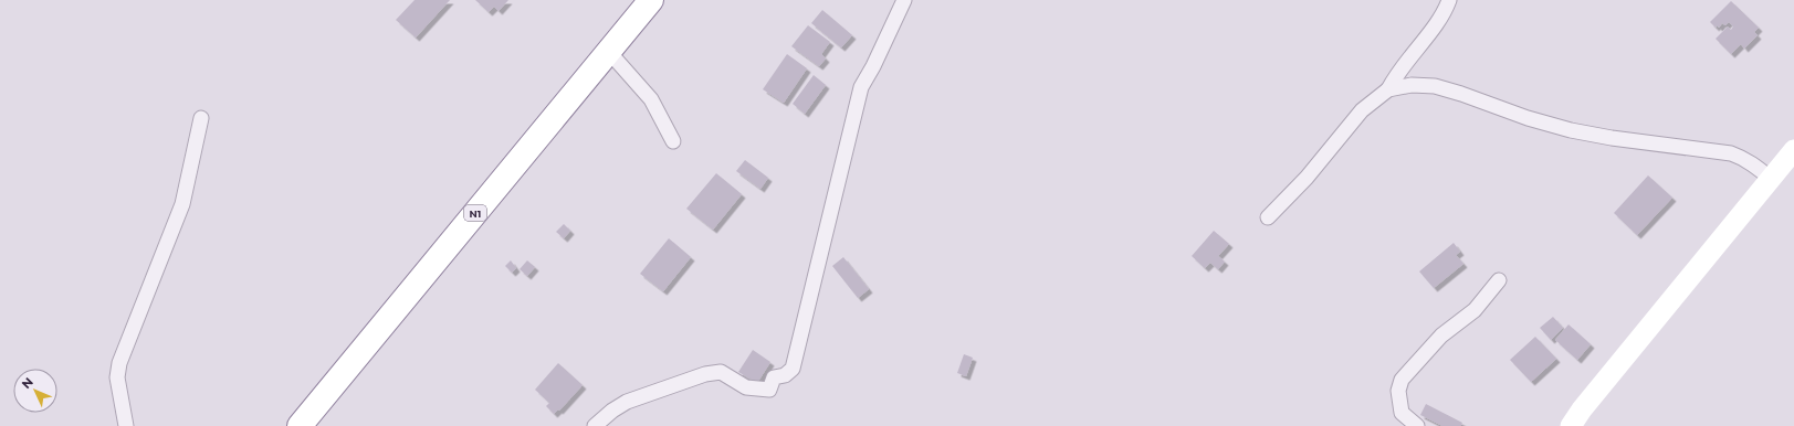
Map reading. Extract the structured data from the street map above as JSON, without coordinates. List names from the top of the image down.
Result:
{
  "streets": {
    "highway": ["N1"]
  },
  "north": "top left"
}
